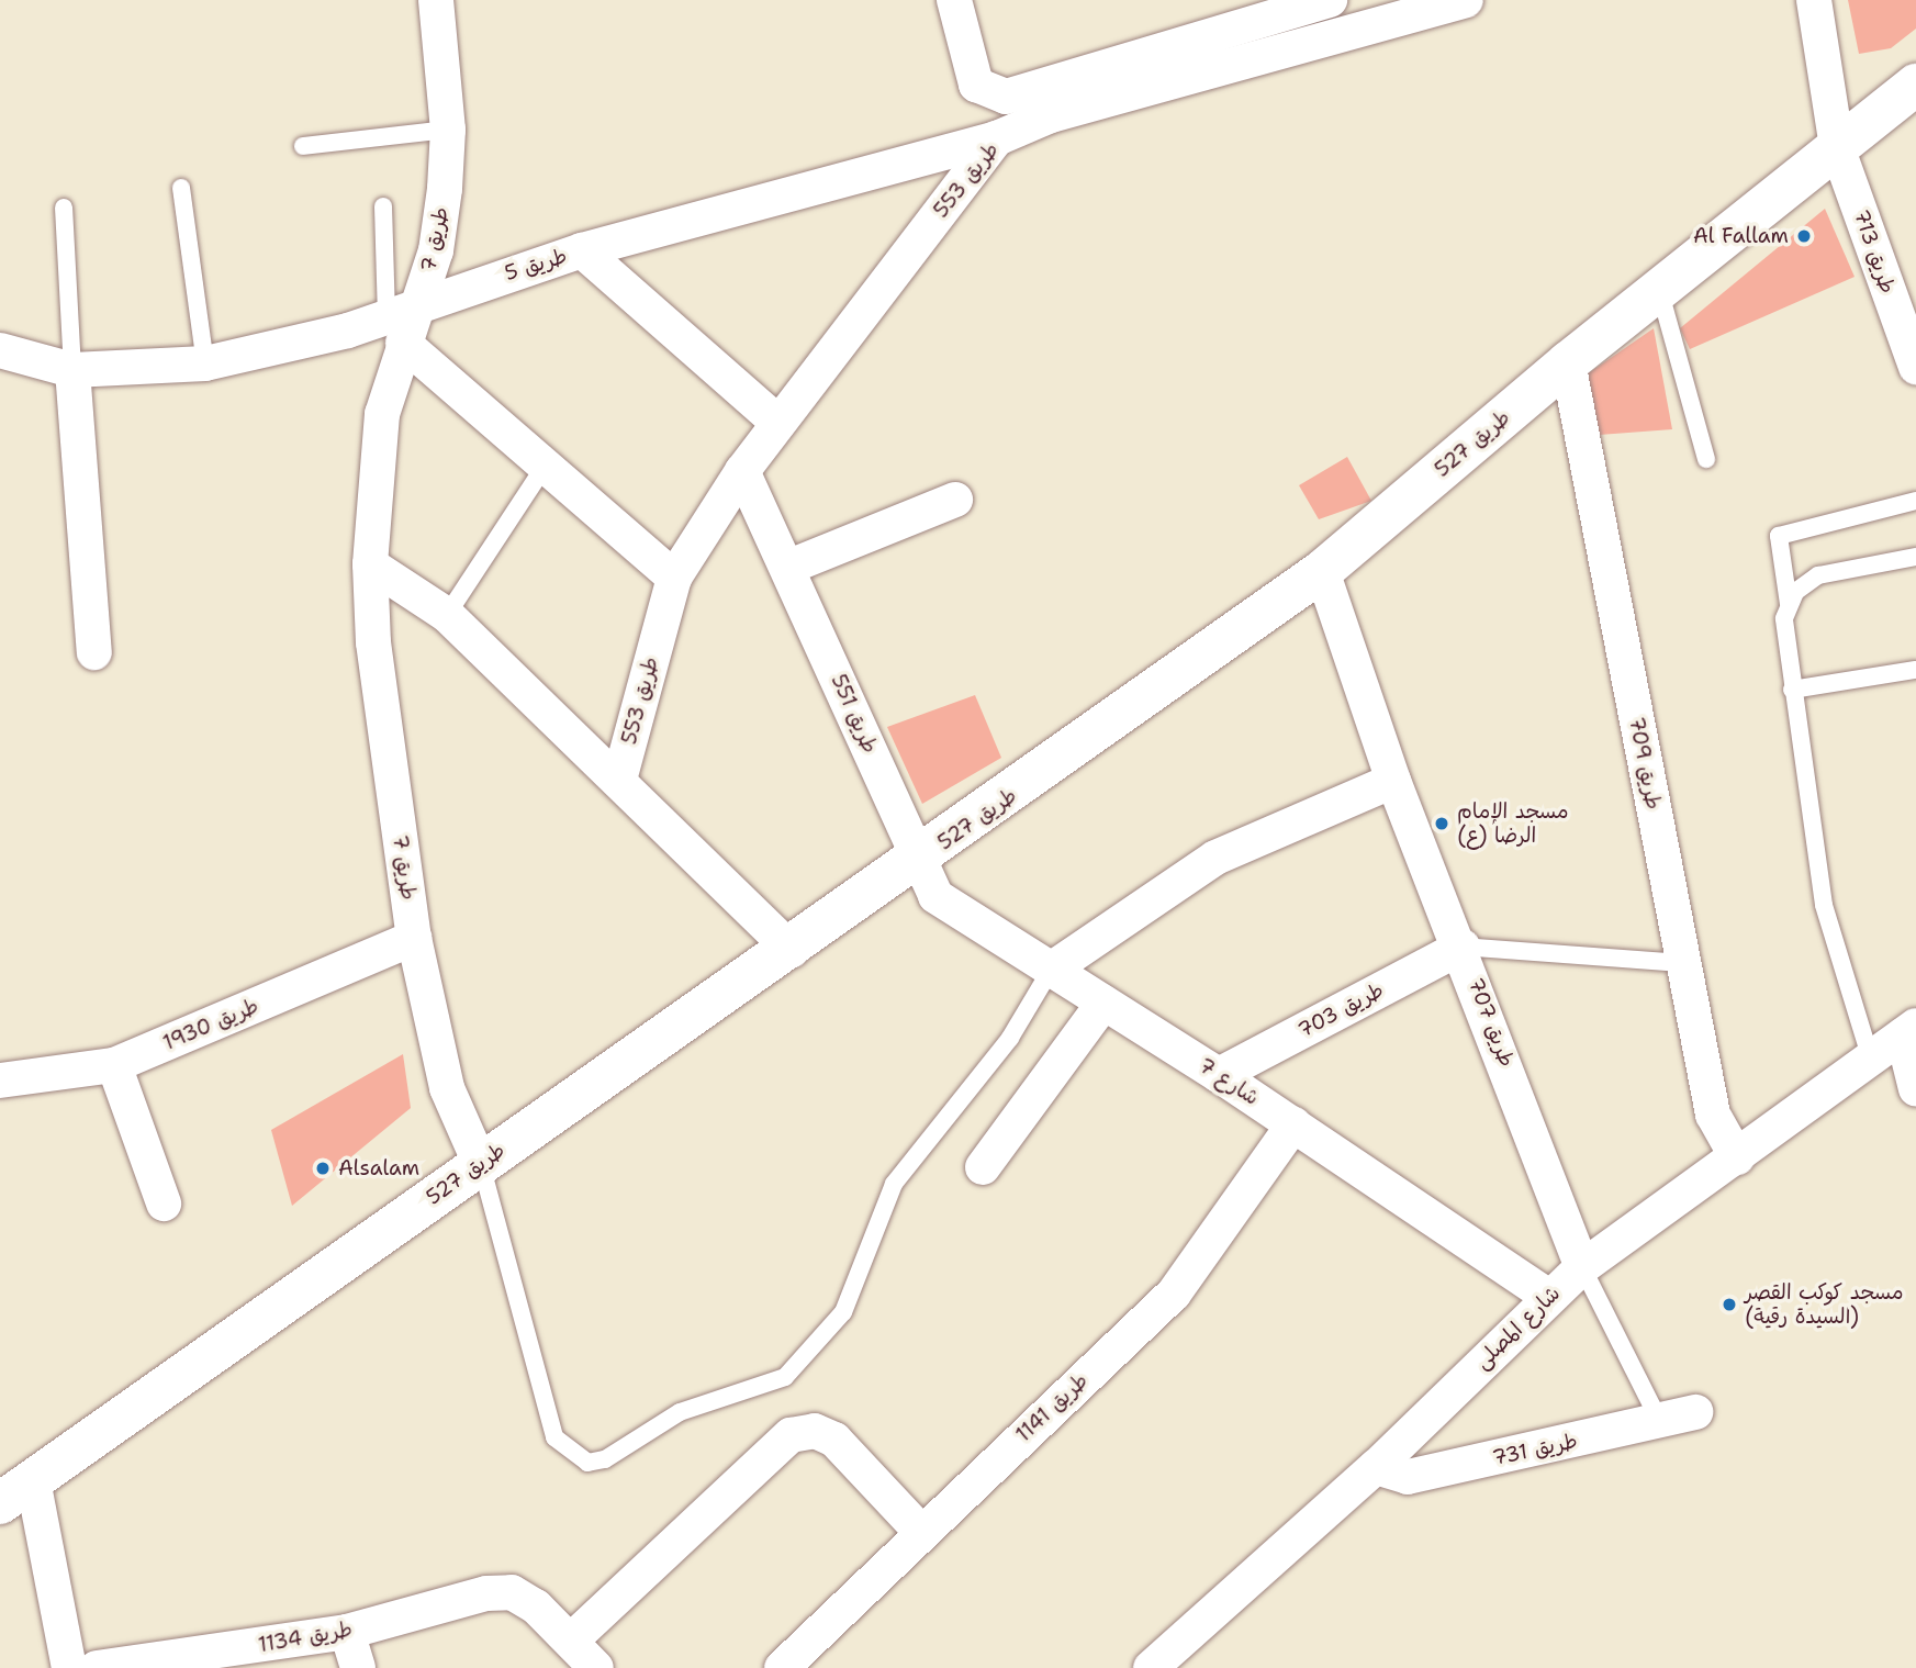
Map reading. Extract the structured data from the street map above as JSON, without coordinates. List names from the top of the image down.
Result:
{
  "streets": {
    "street": [
      "طريق 553",
      "طريق 7",
      "طريق 713",
      "طريق 5",
      "طريق 527",
      "طريق 551",
      "طريق 709",
      "طريق 703",
      "طريق 707",
      "طريق 1930",
      "شارع 7",
      "شارع المصلى",
      "طريق 1141",
      "طريق 731",
      "طريق 1134"
    ]
  },
  "crossings": [
    ["طريق 553", "طريق 5"],
    ["طريق 553", "طريق 551"],
    ["طريق 7", "طريق 5"],
    ["طريق 7", "طريق 527"],
    ["طريق 7", "طريق 1930"],
    ["طريق 713", "طريق 527"],
    ["طريق 527", "طريق 551"],
    ["طريق 527", "طريق 709"],
    ["طريق 527", "طريق 707"],
    ["طريق 527", "شارع 7"],
    ["طريق 551", "شارع 7"],
    ["طريق 709", "شارع المصلى"],
    ["طريق 703", "طريق 707"],
    ["طريق 703", "شارع 7"],
    ["طريق 707", "شارع المصلى"],
    ["شارع 7", "شارع المصلى"],
    ["شارع 7", "طريق 1141"],
    ["شارع المصلى", "طريق 731"]
  ],
  "places": [
    "Al Fallam",
    "مسجد الإمام الرضا (ع)",
    "Alsalam",
    "مسجد كوكب القصر (السيدة رقية)"
  ]
}
